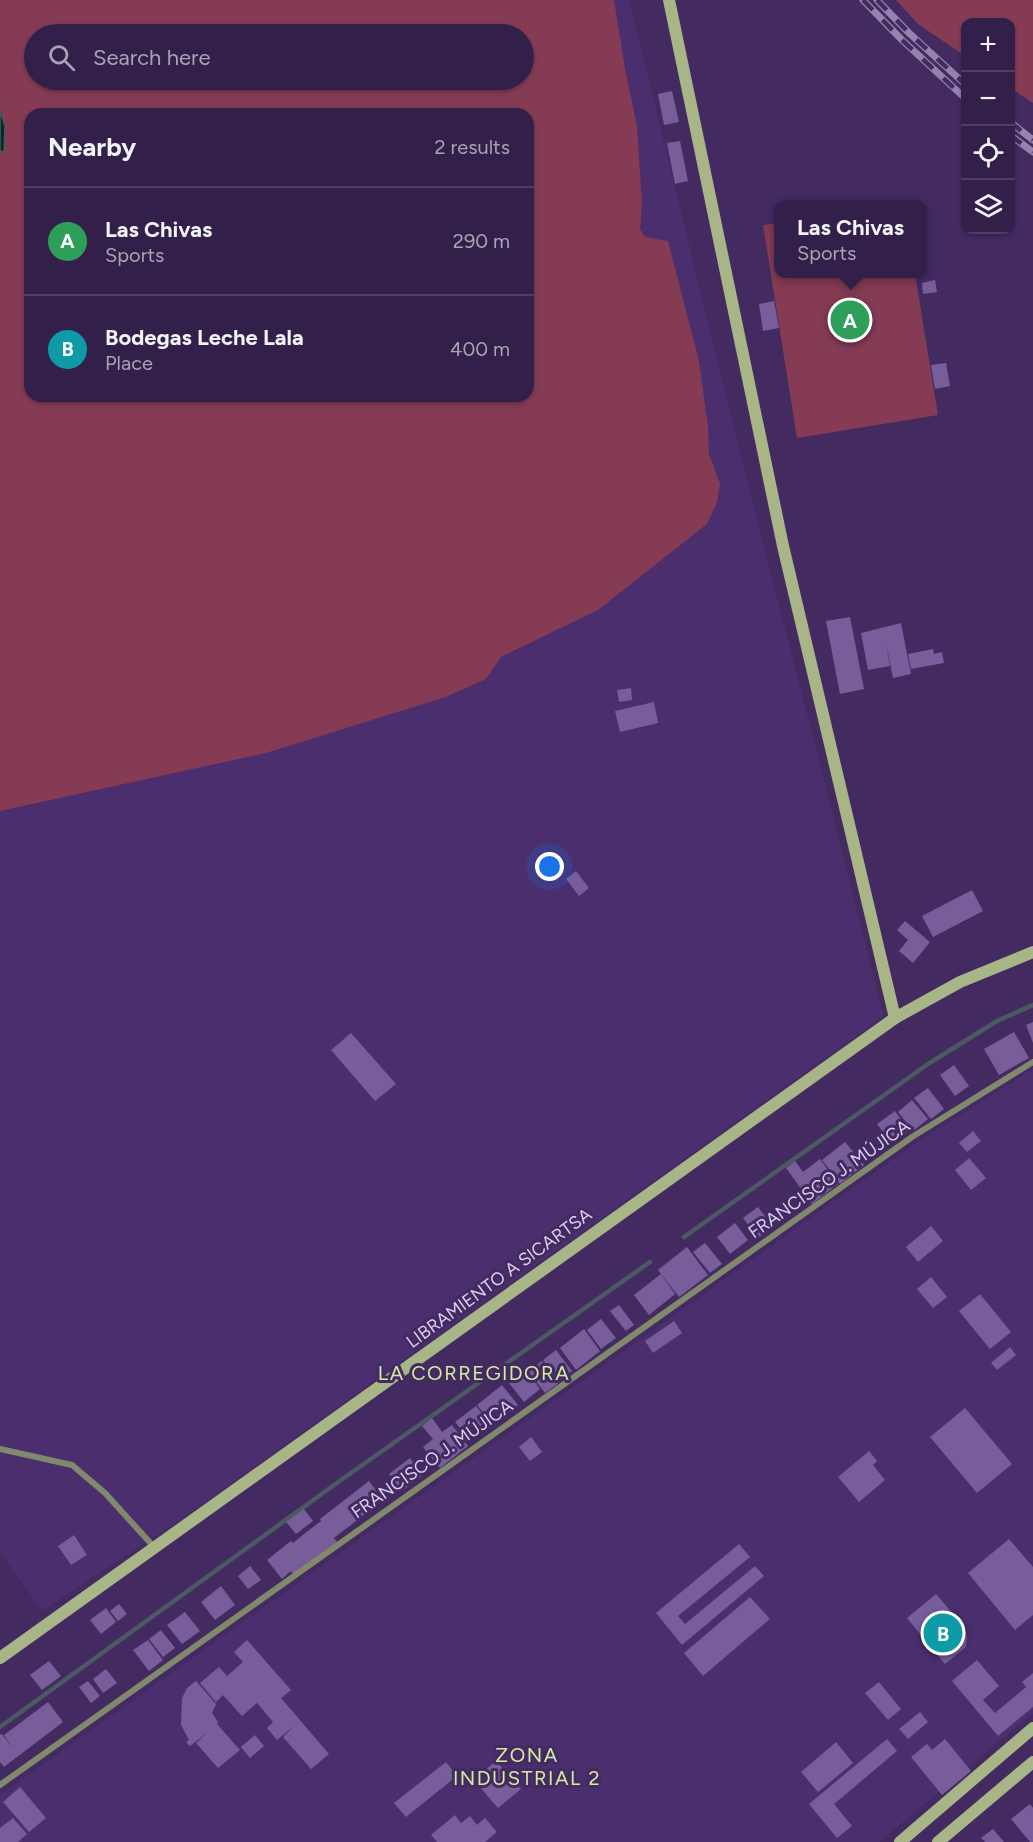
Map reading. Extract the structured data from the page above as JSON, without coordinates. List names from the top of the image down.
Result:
{
  "streets": {
    "main road": ["LIBRAMIENTO A SICARTSA"],
    "street": ["FRANCISCO J. MÚJICA"]
  },
  "districts": ["LA CORREGIDORA", "ZONA INDUSTRIAL 2"],
  "page": {
    "map_buttons": ["+", "−"],
    "search": "Search here",
    "heading": ["Nearby", "2 results"],
    "list": [
      {
        "mark": "A",
        "name": "Las Chivas",
        "note": "Sports",
        "value": "290 m"
      },
      {
        "mark": "B",
        "name": "Bodegas Leche Lala",
        "note": "Place",
        "value": "400 m"
      }
    ],
    "popup": ["Las Chivas", "Sports"],
    "pins": ["A", "B"]
  }
}
